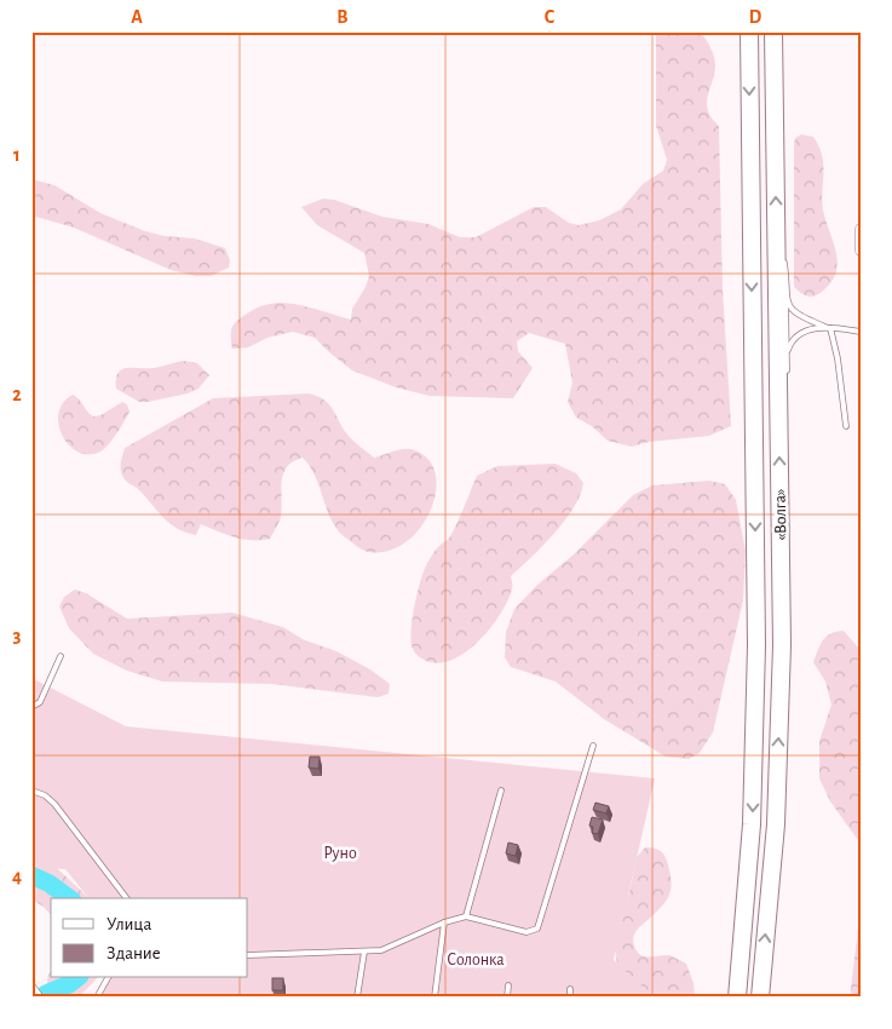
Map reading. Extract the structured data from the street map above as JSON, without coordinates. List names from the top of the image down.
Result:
{
  "streets": {
    "highway": ["«Волга»"]
  },
  "parks": ["Руно", "Солонка"],
  "legend": ["Улица", "Здание"],
  "grid": {
    "columns": [
      "A",
      "B",
      "C",
      "D"
    ],
    "rows": [
      "1",
      "2",
      "3",
      "4"
    ]
  }
}
